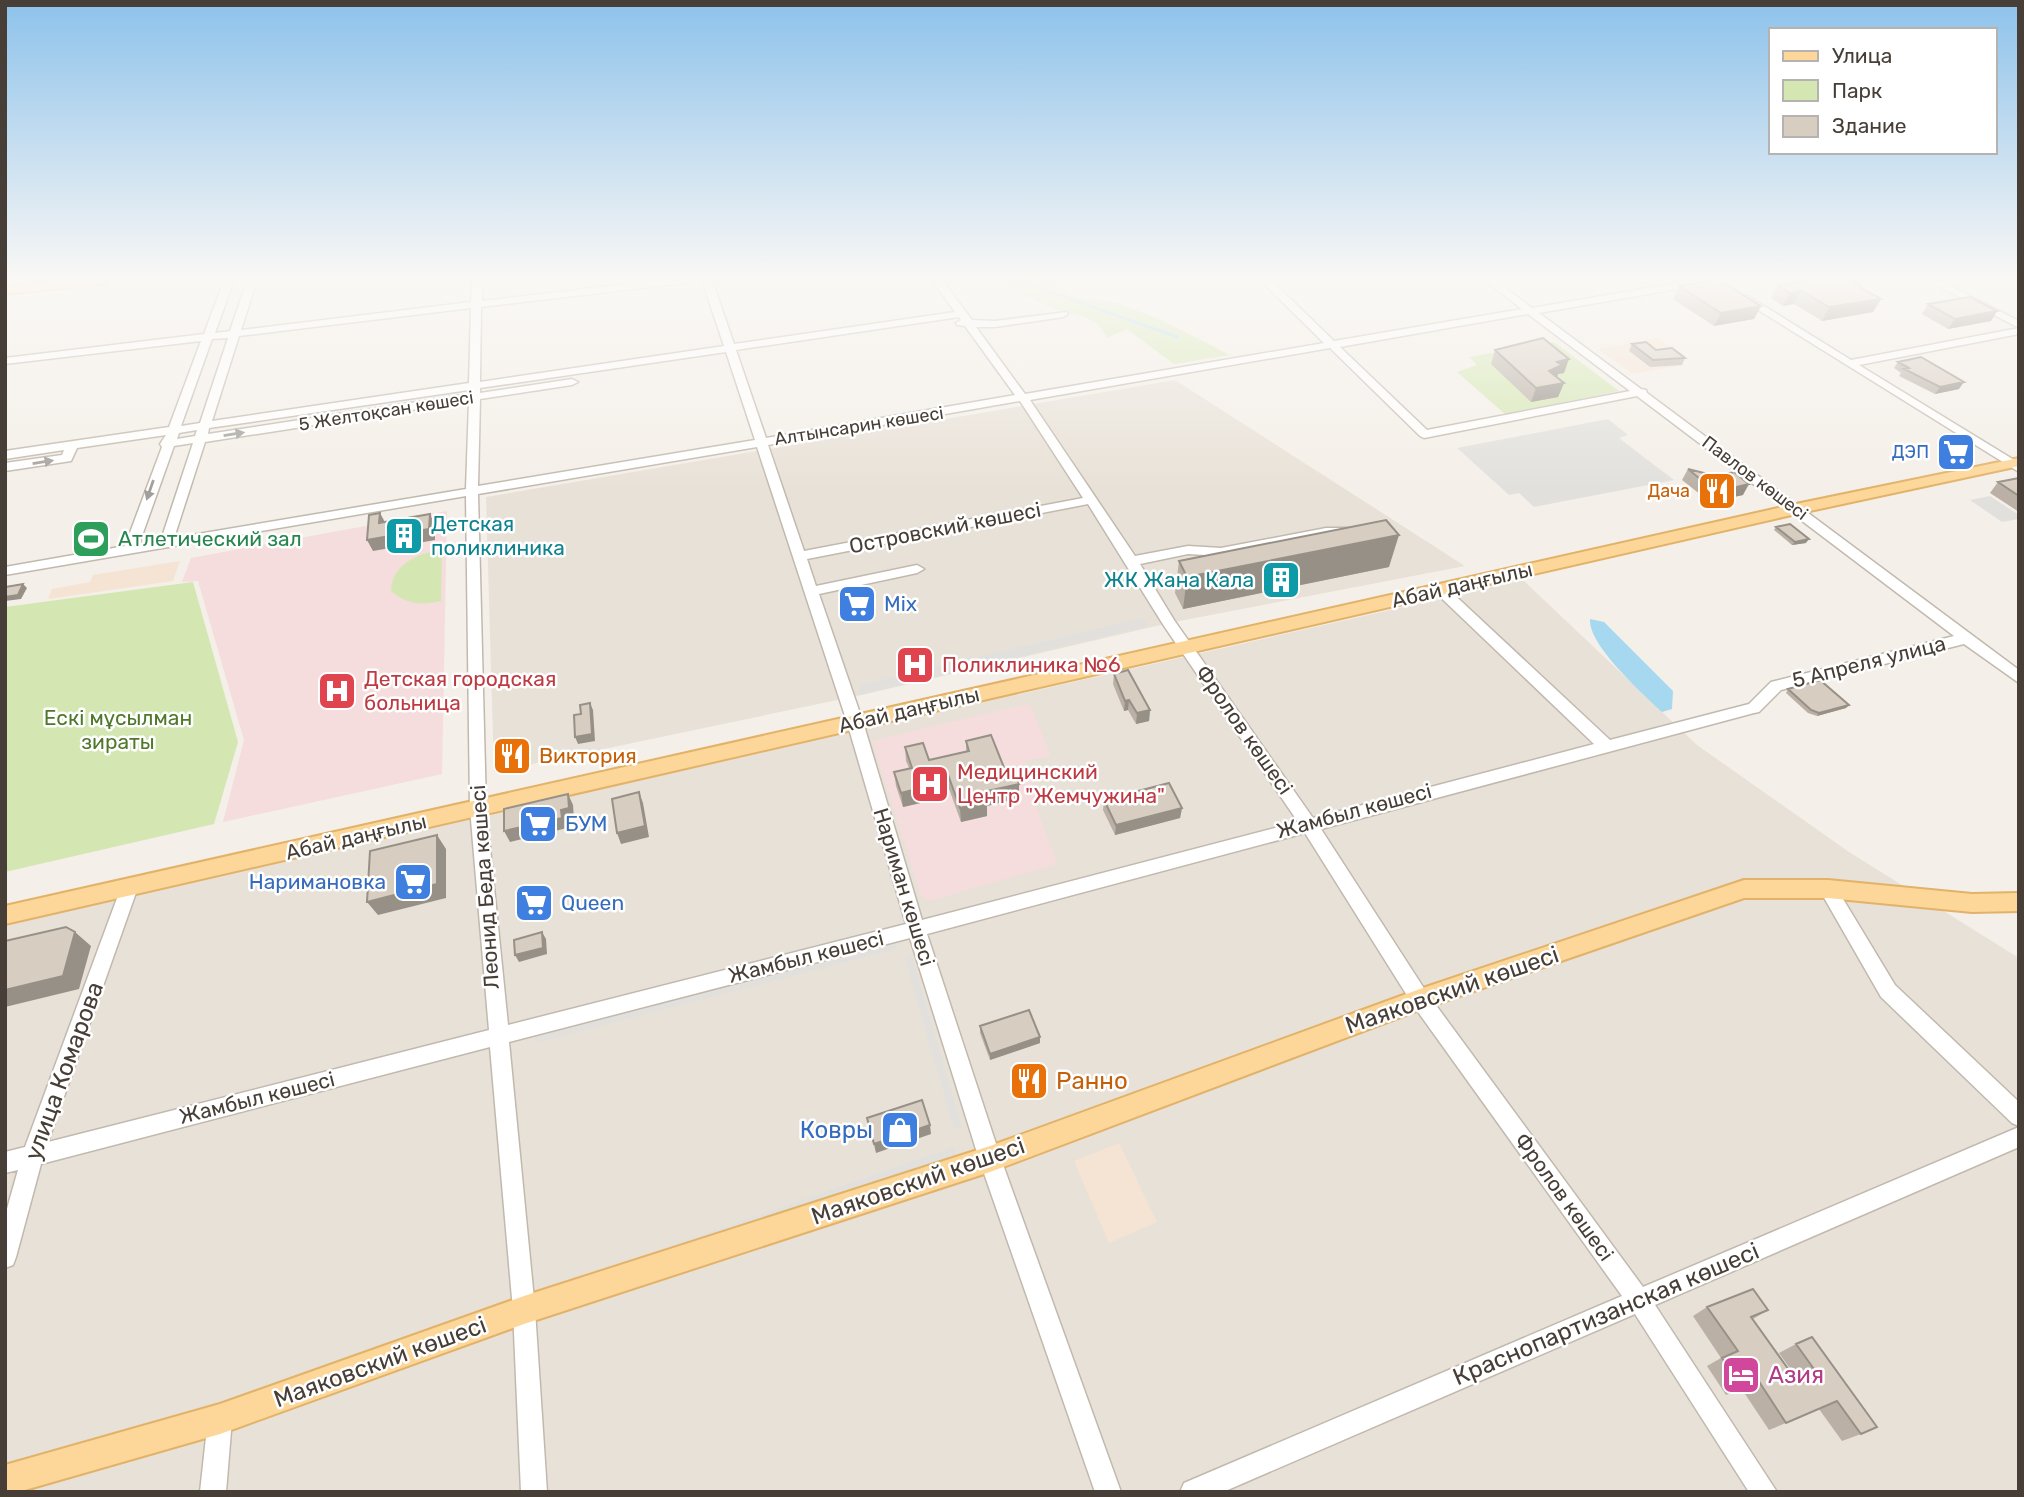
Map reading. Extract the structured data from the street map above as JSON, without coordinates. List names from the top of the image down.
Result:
{
  "streets": {
    "main road": ["Абай даңғылы", "Маяковский көшесі"],
    "street": [
      "5 Желтоқсан көшесі",
      "Алтынсарин көшесі",
      "Павлов көшесі",
      "Островский көшесі",
      "5 Апреля улица",
      "Фролов көшесі",
      "Жамбыл көшесі",
      "Леонид Беда көшесі",
      "Нариман көшесі",
      "улица Комарова",
      "Краснопартизанская көшесі"
    ]
  },
  "crossings": [
    ["5 Желтоқсан көшесі", "Леонид Беда көшесі"],
    ["5 Желтоқсан көшесі", "Нариман көшесі"],
    ["Алтынсарин көшесі", "Фролов көшесі"],
    ["Алтынсарин көшесі", "Леонид Беда көшесі"],
    ["Алтынсарин көшесі", "Нариман көшесі"],
    ["Павлов көшесі", "Абай даңғылы"],
    ["Павлов көшесі", "5 Апреля улица"],
    ["Островский көшесі", "Фролов көшесі"],
    ["Островский көшесі", "Нариман көшесі"],
    ["Абай даңғылы", "Фролов көшесі"],
    ["Абай даңғылы", "Леонид Беда көшесі"],
    ["Абай даңғылы", "Нариман көшесі"],
    ["Абай даңғылы", "улица Комарова"],
    ["5 Апреля улица", "Жамбыл көшесі"],
    ["Фролов көшесі", "Жамбыл көшесі"],
    ["Фролов көшесі", "Маяковский көшесі"],
    ["Фролов көшесі", "Краснопартизанская көшесі"],
    ["Жамбыл көшесі", "Леонид Беда көшесі"],
    ["Жамбыл көшесі", "Нариман көшесі"],
    ["Жамбыл көшесі", "улица Комарова"],
    ["Леонид Беда көшесі", "Маяковский көшесі"],
    ["Нариман көшесі", "Маяковский көшесі"]
  ],
  "parks": ["Ескі мұсылман зираты"],
  "places": {
    "supermarket": [
      "ДЭП",
      "Mix",
      "БУМ",
      "Наримановка",
      "Queen"
    ],
    "restaurant": ["Дача", "Виктория", "Ранно"],
    "building": ["Детская поликлиника", "ЖК Жана Кала"],
    "sports": ["Атлетический зал"],
    "hospital": ["Поликлиника №6", "Детская городская больница", "Медицинский Центр \"Жемчужина\""],
    "shop": ["Ковры"],
    "hotel": ["Азия"]
  },
  "legend": ["Улица", "Парк", "Здание"]
}
